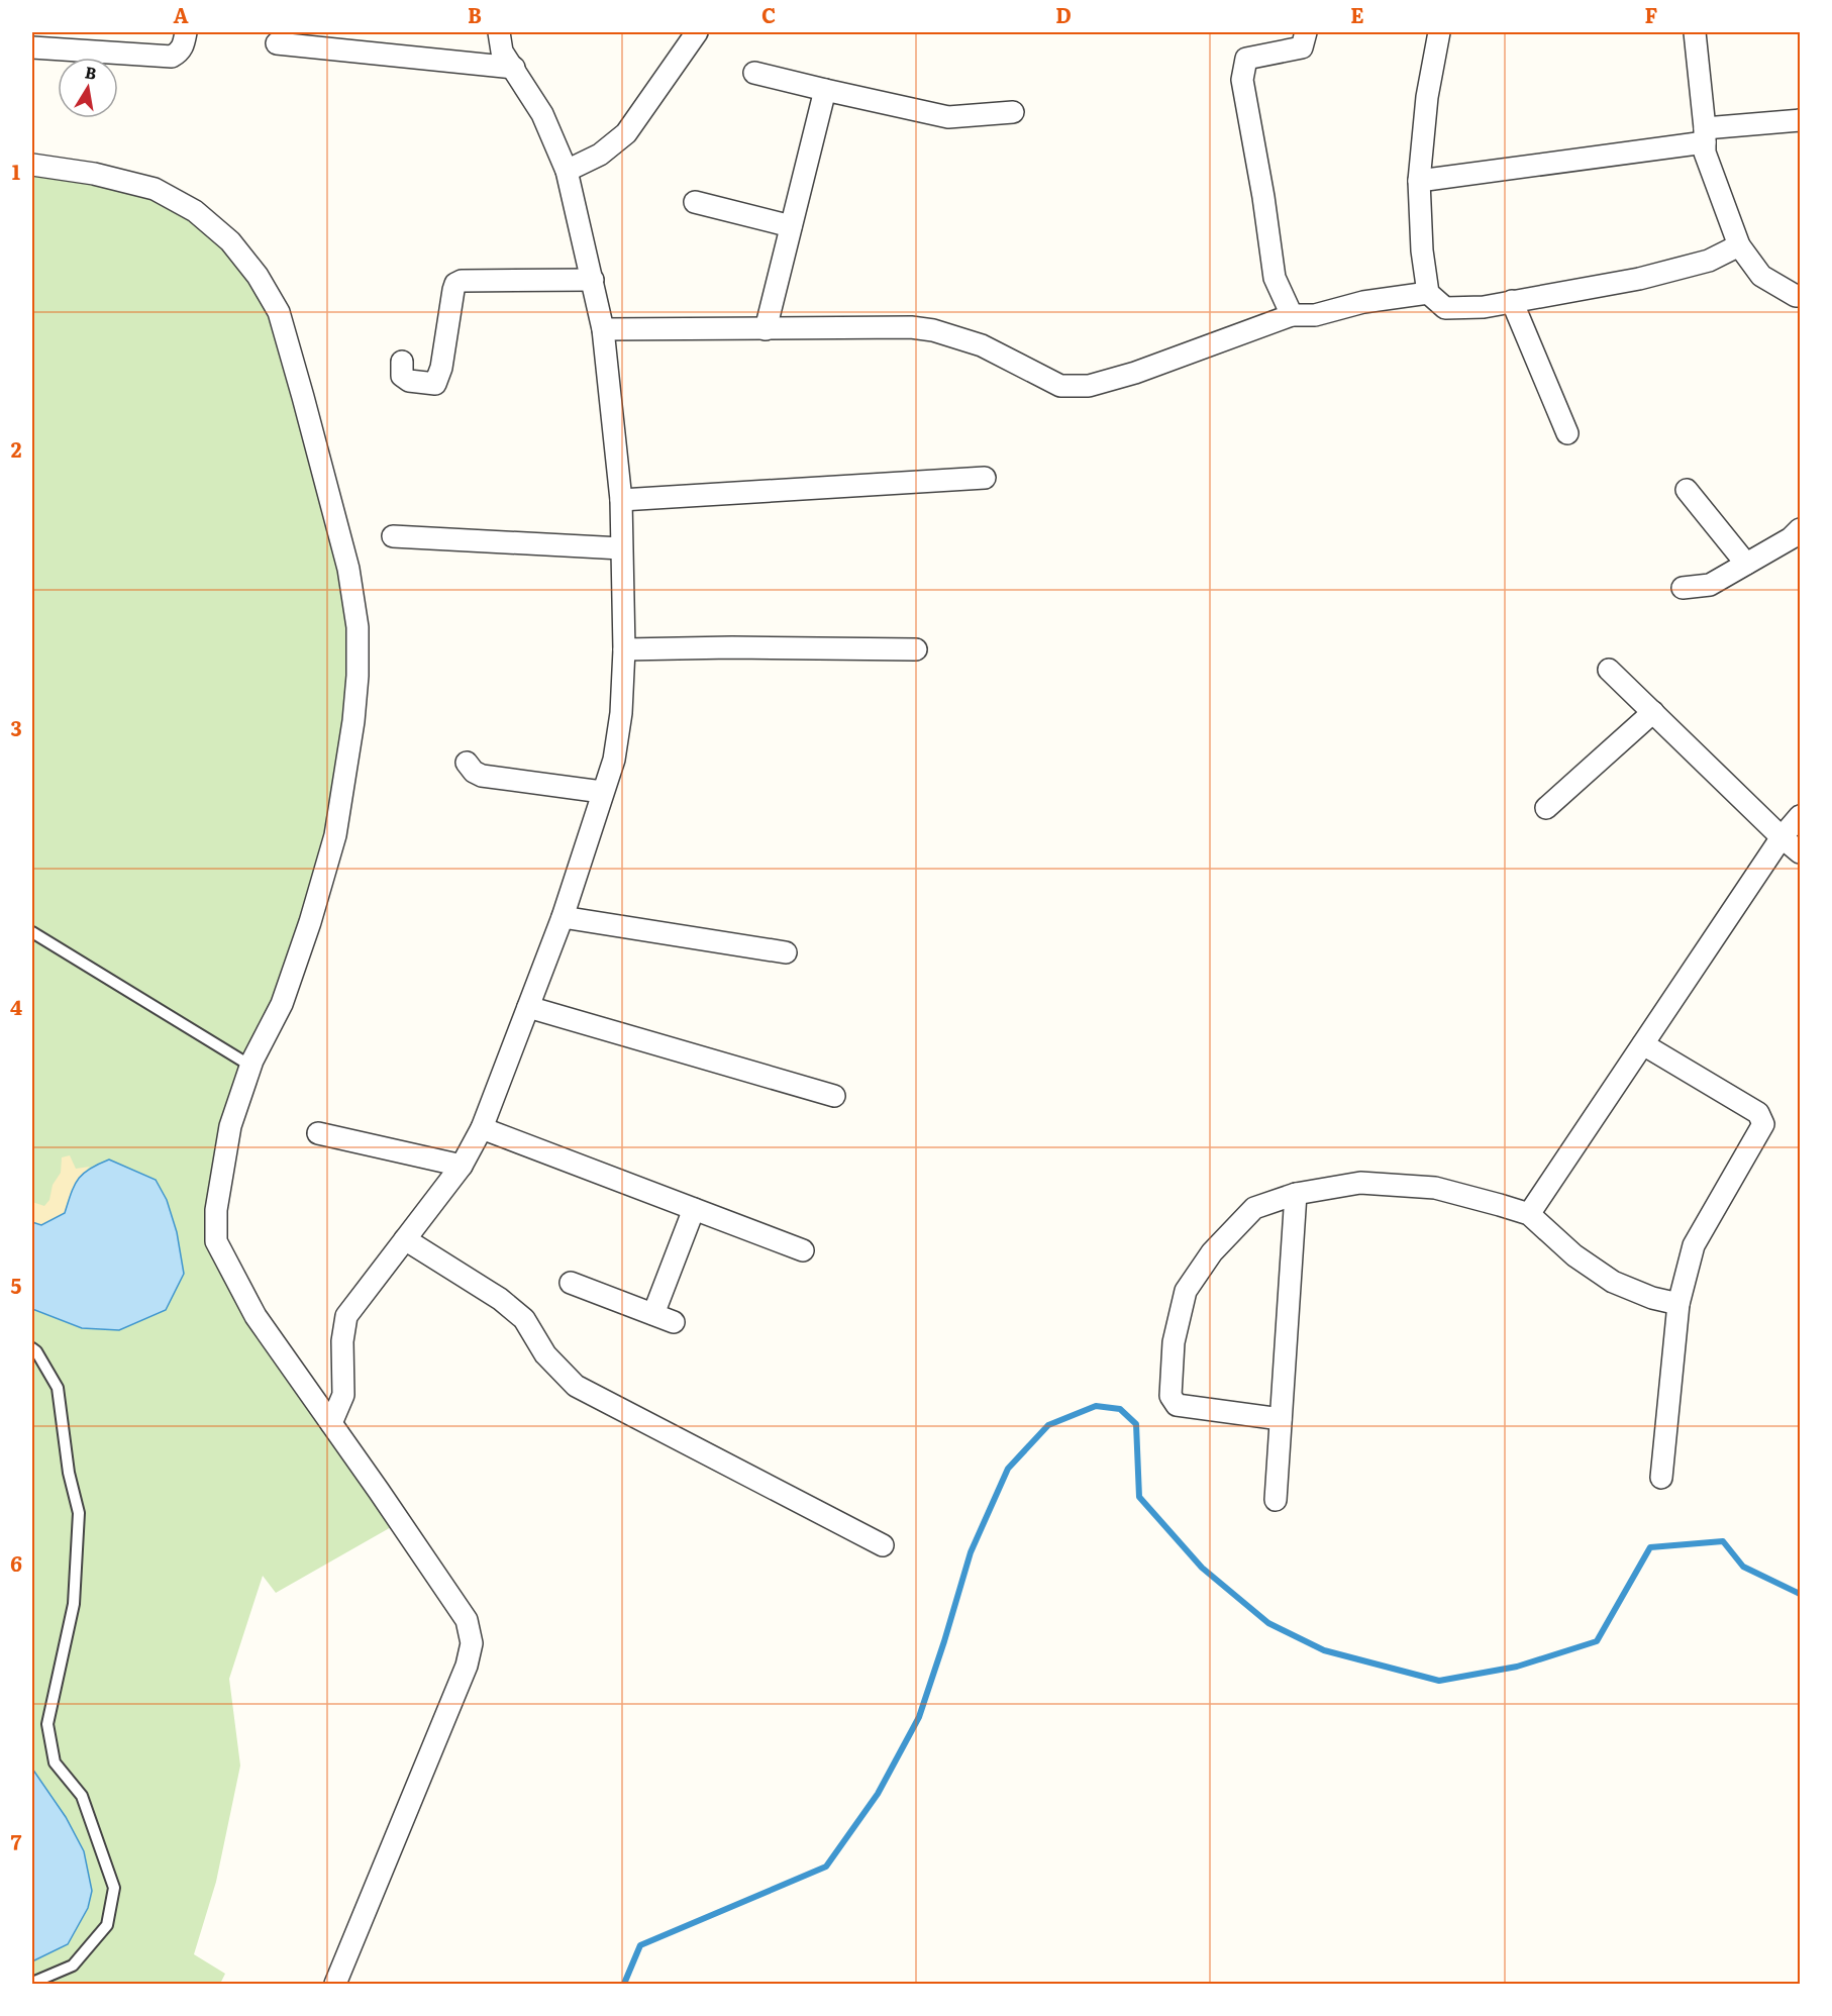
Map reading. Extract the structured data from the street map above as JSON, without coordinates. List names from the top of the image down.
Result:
{
  "north": "top",
  "grid": {
    "columns": [
      "A",
      "B",
      "C",
      "D",
      "E",
      "F"
    ],
    "rows": [
      "1",
      "2",
      "3",
      "4",
      "5",
      "6",
      "7"
    ]
  }
}
